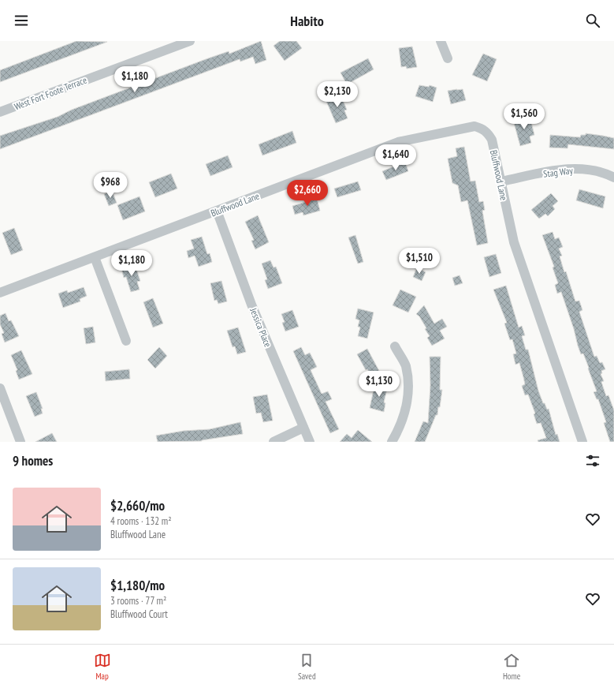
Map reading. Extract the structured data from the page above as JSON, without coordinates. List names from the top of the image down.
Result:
{
  "streets": {
    "street": [
      "West Fort Foote Terrace",
      "Stag Way",
      "Bluffwood Lane",
      "Jessica Place"
    ]
  },
  "crossings": [
    ["Stag Way", "Bluffwood Lane"],
    ["Bluffwood Lane", "Jessica Place"]
  ],
  "page": {
    "header": "Habito",
    "price": [
      "$1,180",
      "$2,130",
      "$1,560",
      "$1,640",
      "$968",
      "$2,660",
      "$1,510",
      "$1,180",
      "$1,130"
    ],
    "heading": "9 homes",
    "list": [
      {
        "name": "$2,660/mo",
        "note": "4 rooms · 132 m² · Bluffwood Lane"
      },
      {
        "name": "$1,180/mo",
        "note": "3 rooms · 77 m² · Bluffwood Court"
      }
    ],
    "tabs": ["Map", "Saved", "Home"]
  }
}
